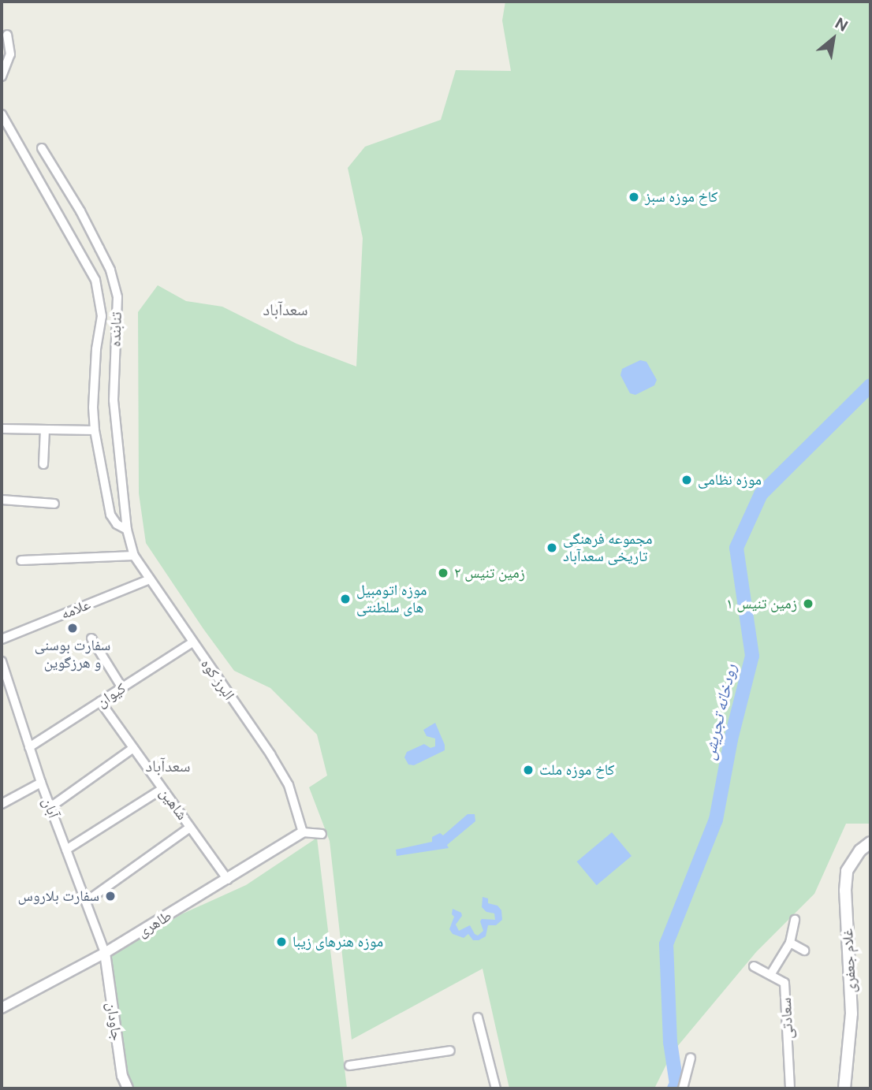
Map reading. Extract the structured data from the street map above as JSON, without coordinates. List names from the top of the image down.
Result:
{
  "streets": {
    "main road": ["غلام جعفری"],
    "street": [
      "تنابنده",
      "علامه",
      "البرز کوه",
      "کیوان",
      "شاهین",
      "آبان",
      "طاهری",
      "سعادتی",
      "جاودان"
    ]
  },
  "crossings": [
    ["تنابنده", "البرز کوه"],
    ["علامه", "البرز کوه"],
    ["البرز کوه", "کیوان"],
    ["البرز کوه", "طاهری"],
    ["کیوان", "شاهین"],
    ["کیوان", "آبان"],
    ["شاهین", "طاهری"],
    ["آبان", "طاهری"],
    ["آبان", "جاودان"],
    ["طاهری", "جاودان"]
  ],
  "districts": ["سعدآباد", "سعدآباد"],
  "water": ["رودخانه تجریش"],
  "places": [
    "کاخ موزه سبز",
    "موزه نظامی",
    "مجموعه فرهنگی تاریخی سعدآباد",
    "زمین تنیس ۲",
    "موزه اتومبیل های سلطنتی",
    "زمین تنیس ۱",
    "سفارت بوسنی و هرزگوین",
    "کاخ موزه ملت",
    "سفارت بلاروس",
    "موزه هنرهای زیبا"
  ],
  "north": "top right"
}
